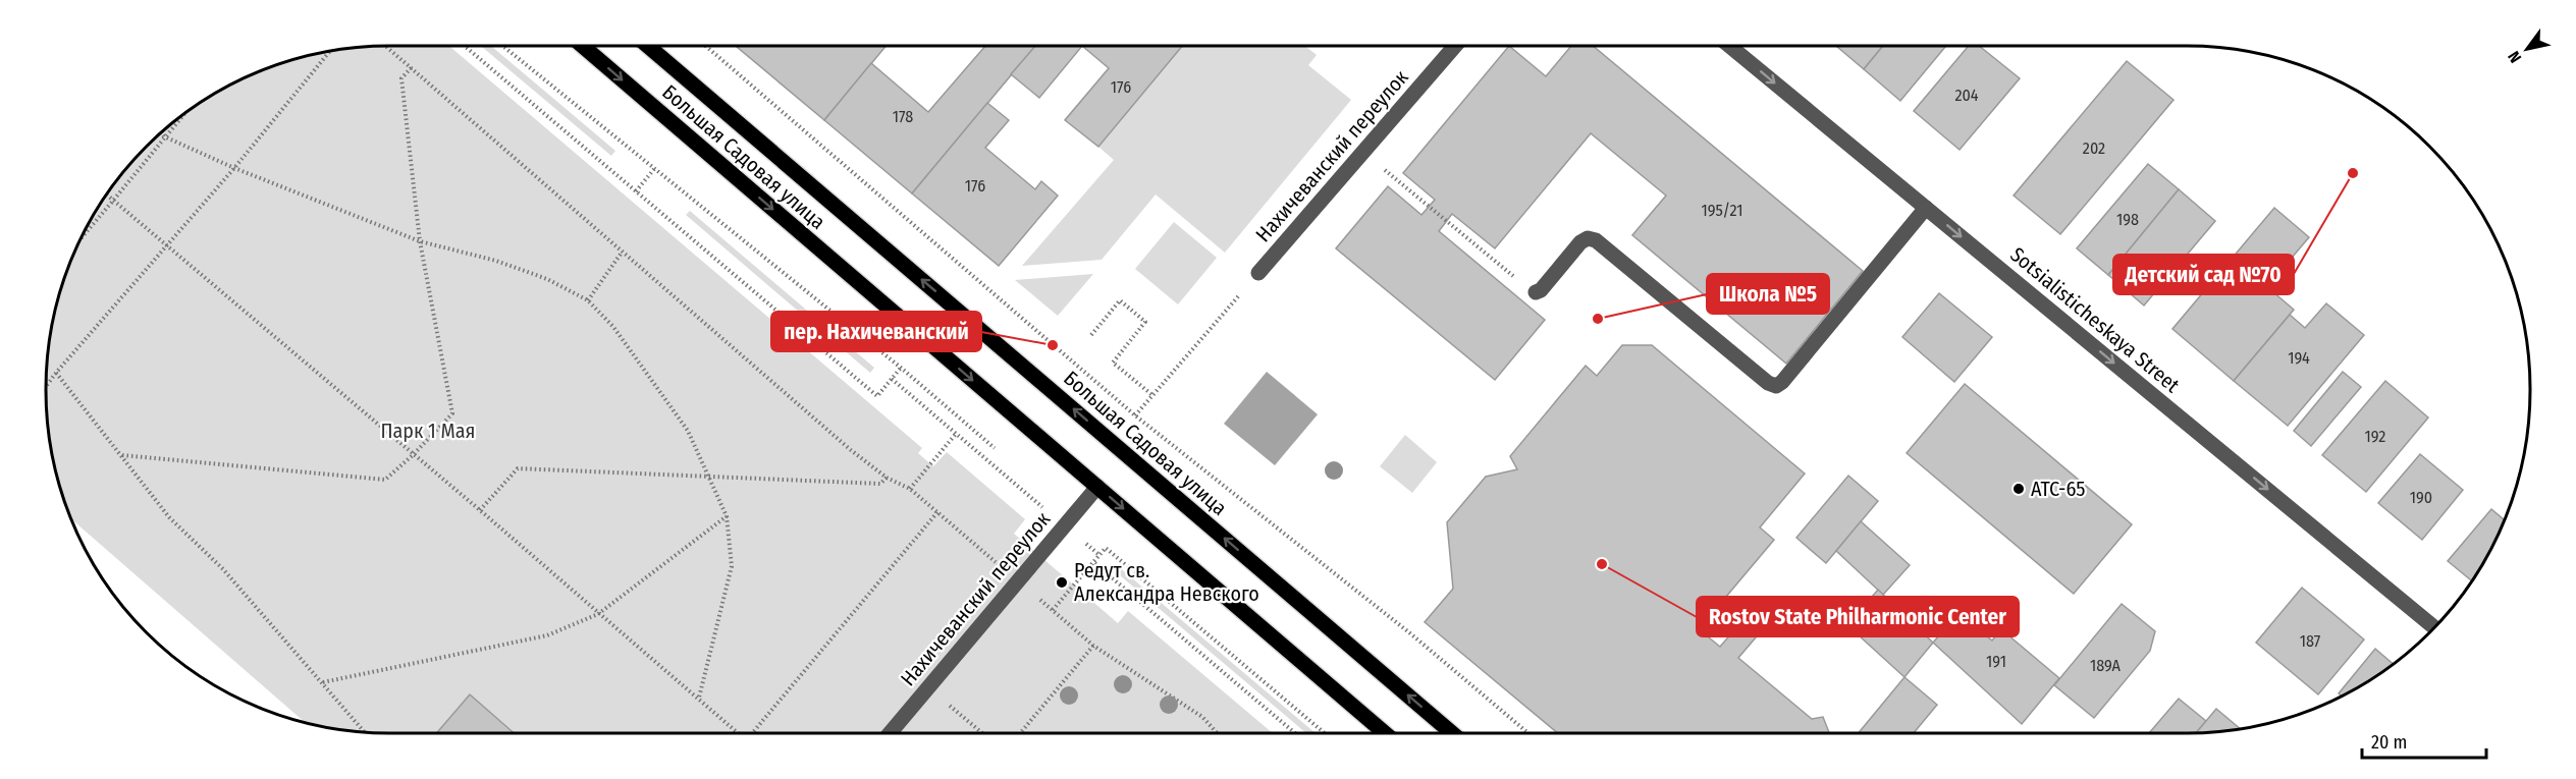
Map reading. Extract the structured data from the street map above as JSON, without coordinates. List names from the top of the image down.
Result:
{
  "streets": {
    "main road": ["Большая Садовая улица"],
    "street": ["Нахичеванский переулок", "Sotsialisticheskaya Street"]
  },
  "crossings": [
    ["Нахичеванский переулок", "Большая Садовая улица"]
  ],
  "one_way": ["Sotsialisticheskaya Street"],
  "parks": ["Парк 1 Мая"],
  "places": [
    "Детский сад №70",
    "Школа №5",
    "пер. Нахичеванский",
    "АТС-65",
    "Rostov State Philharmonic Center",
    "Редут св. Александра Невского"
  ],
  "house_numbers": [
    "176",
    "204",
    "178",
    "202",
    "176",
    "195/21",
    "198",
    "194",
    "192",
    "190",
    "187",
    "191",
    "189А"
  ],
  "scale_bar": "20 m",
  "north": "bottom left"
}
